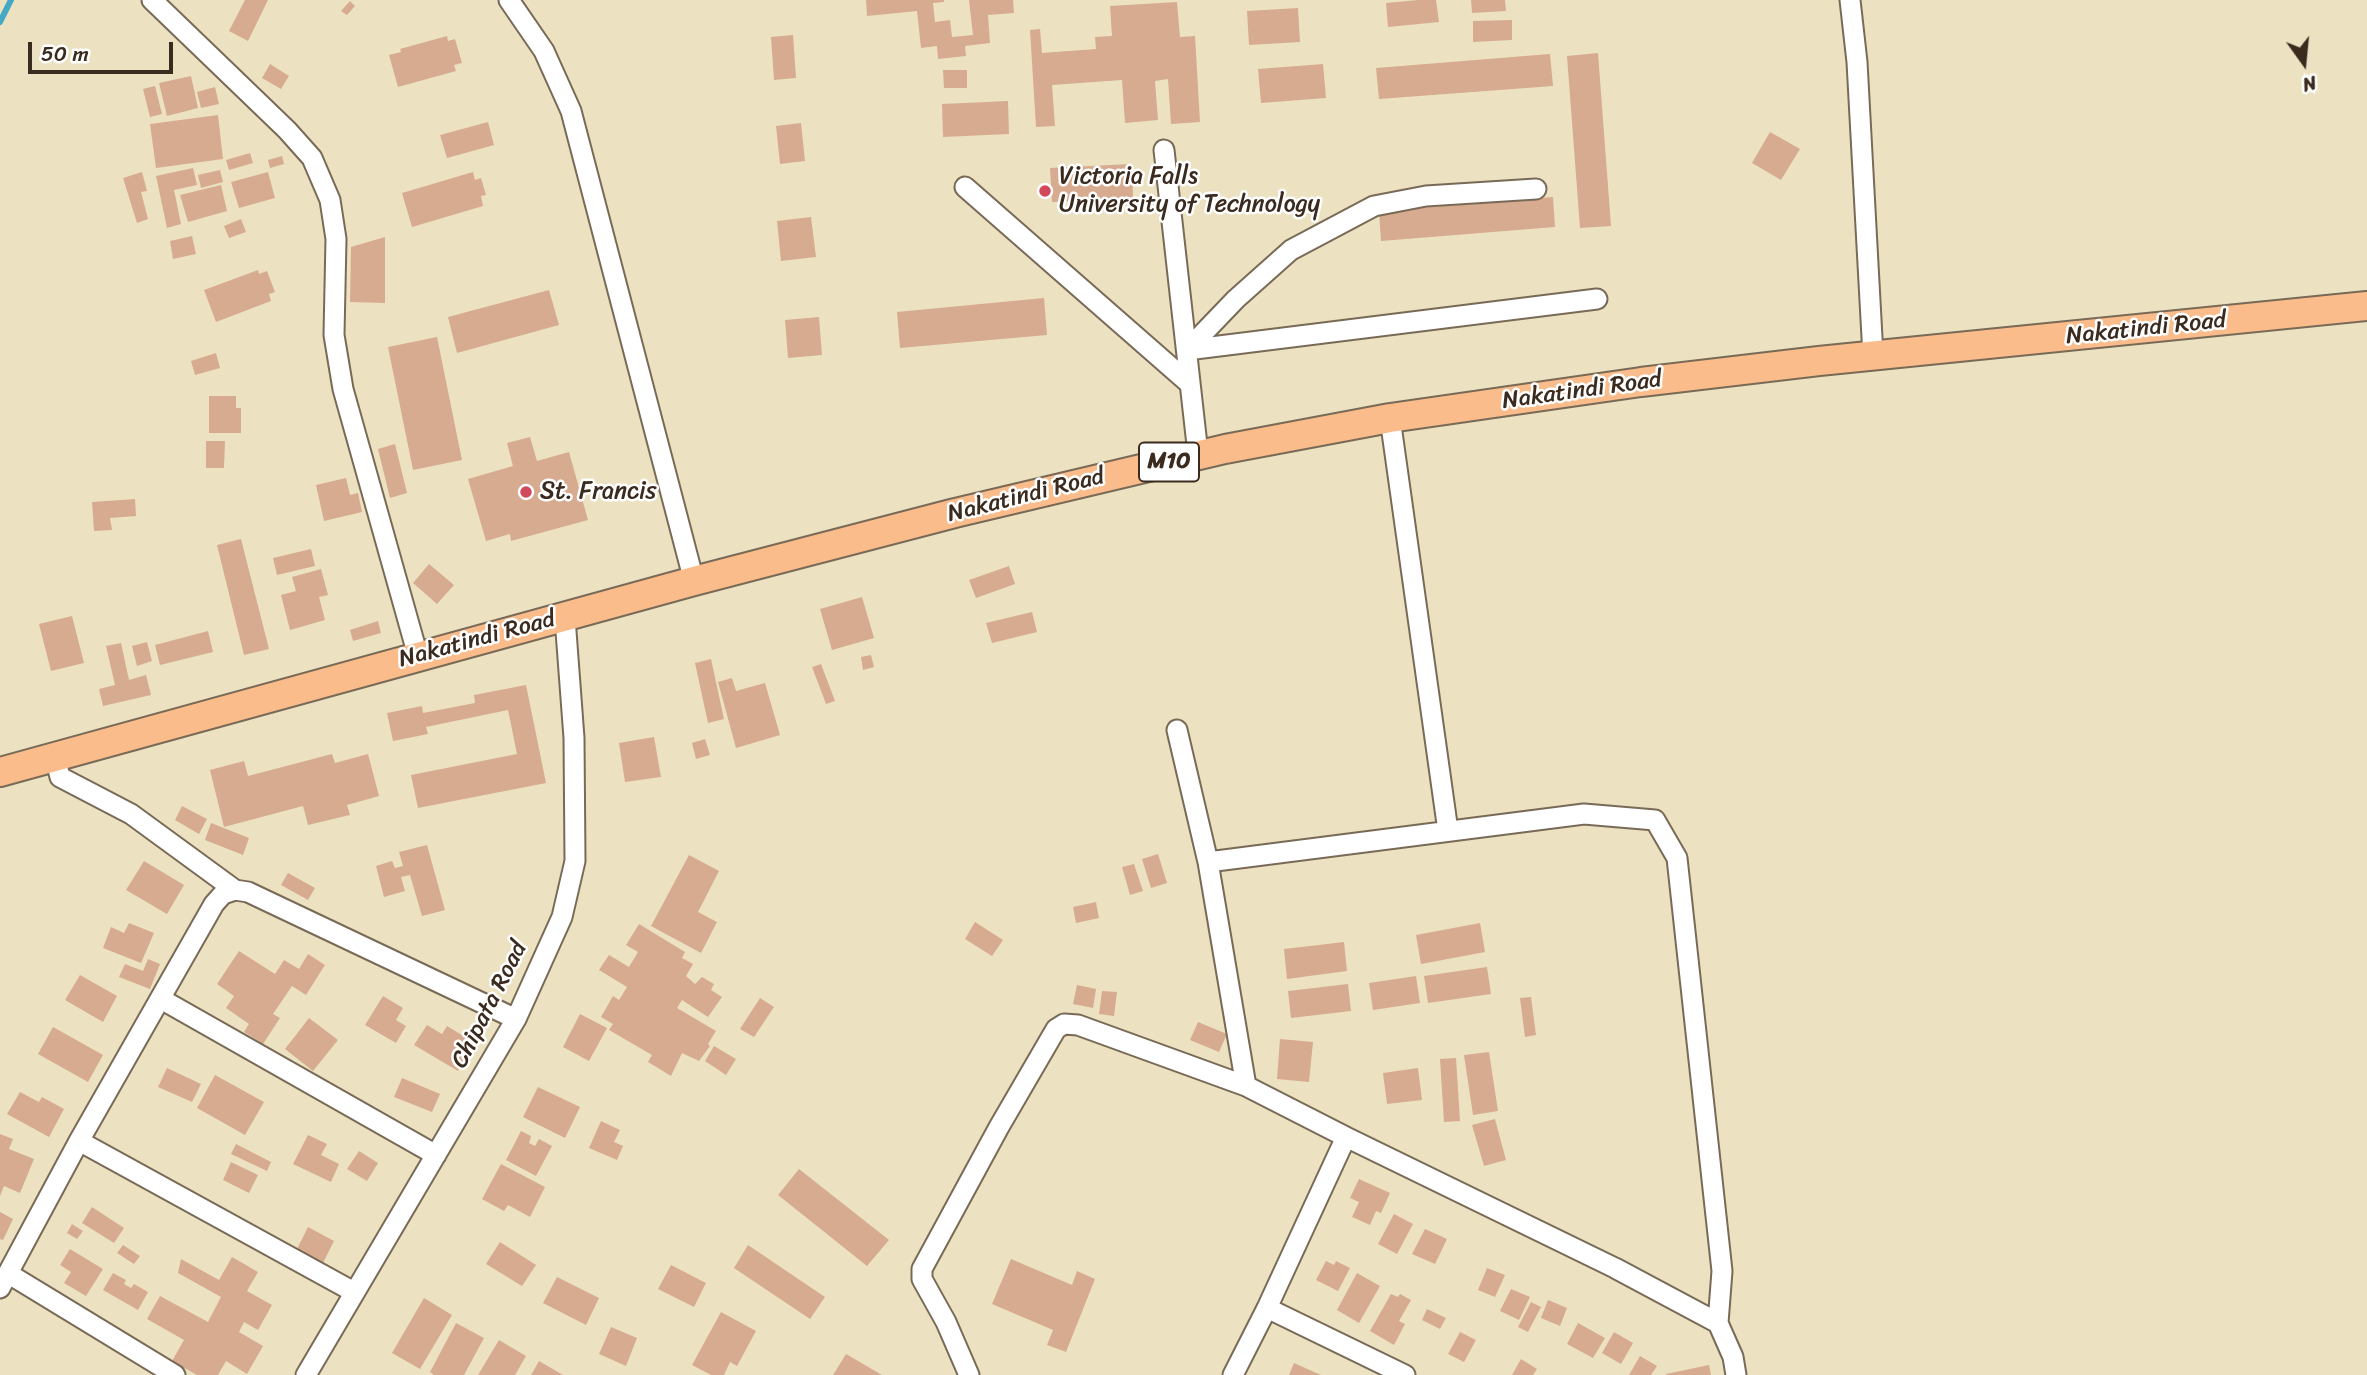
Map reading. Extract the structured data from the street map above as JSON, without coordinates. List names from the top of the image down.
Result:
{
  "streets": {
    "highway": ["Nakatindi Road", "M10"],
    "street": ["Chipata Road"]
  },
  "crossings": [
    ["Nakatindi Road", "Chipata Road"]
  ],
  "places": ["Victoria Falls University of Technology", "St. Francis"],
  "scale_bar": "50 m",
  "north": "bottom"
}
